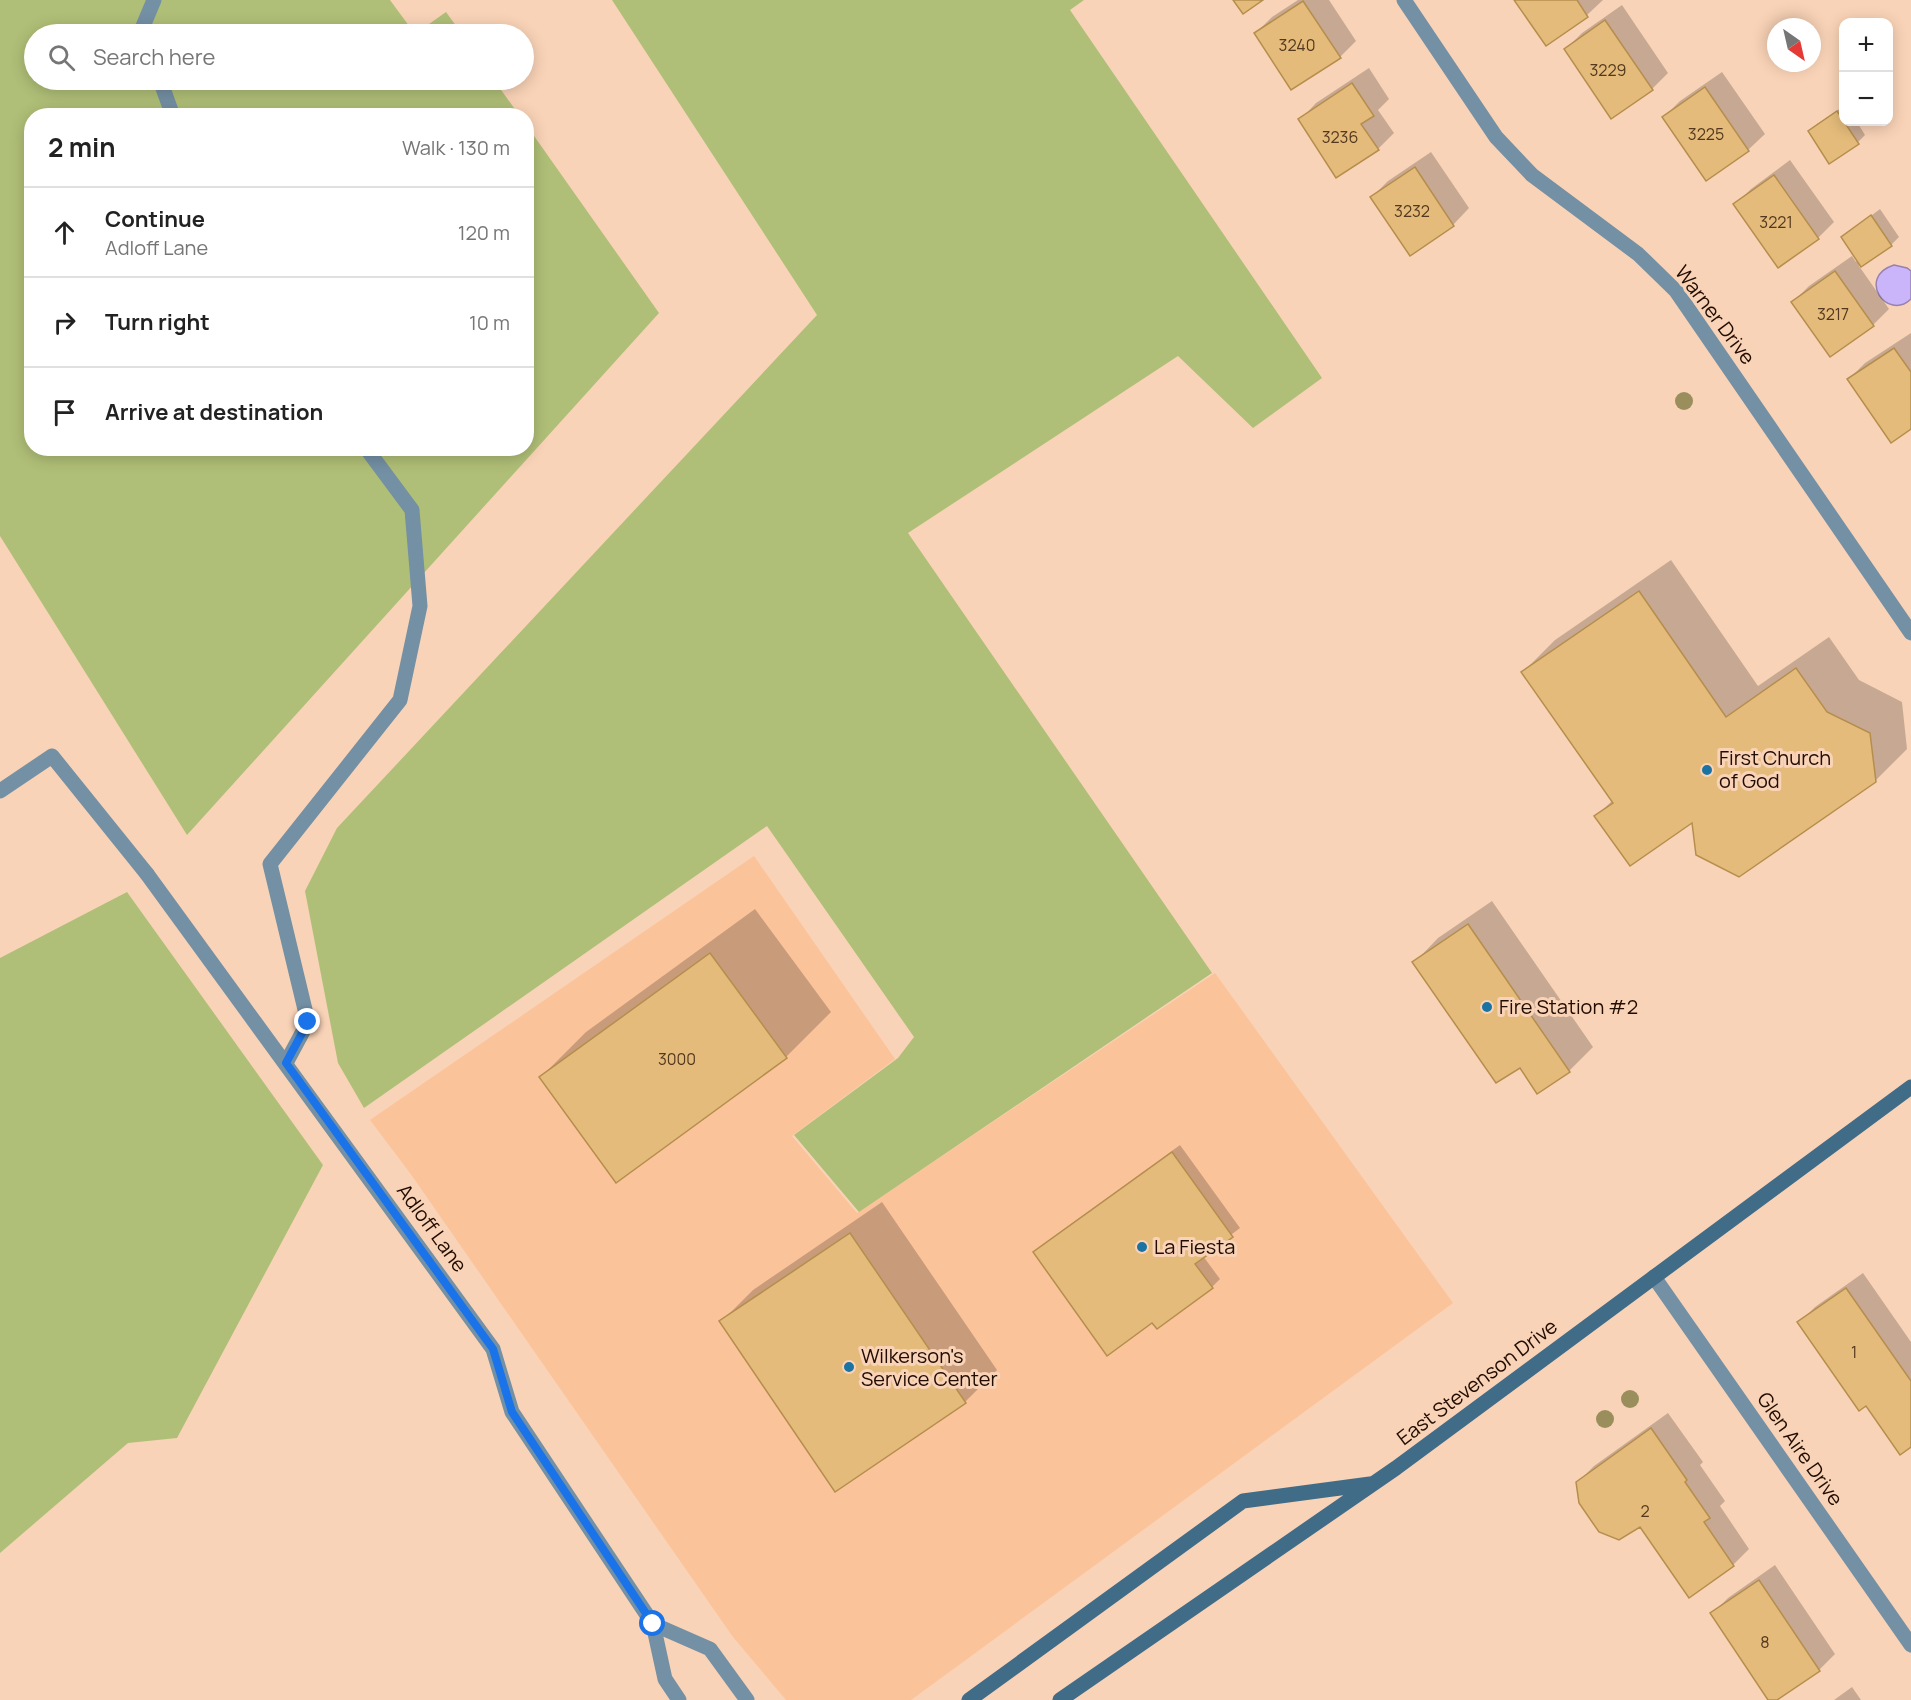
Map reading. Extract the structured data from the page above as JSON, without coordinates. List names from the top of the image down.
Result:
{
  "streets": {
    "main road": ["East Stevenson Drive"],
    "street": ["Warner Drive", "Adloff Lane", "Glen Aire Drive"]
  },
  "crossings": [
    ["East Stevenson Drive", "Glen Aire Drive"]
  ],
  "places": [
    "First Church of God",
    "Fire Station #2",
    "La Fiesta",
    "Wilkerson's Service Center"
  ],
  "house_numbers": [
    "3240",
    "3229",
    "3225",
    "3236",
    "3232",
    "3221",
    "3217",
    "3000",
    "1",
    "2",
    "8"
  ],
  "north": "bottom right",
  "page": {
    "map_buttons": ["+", "−"],
    "search": "Search here",
    "heading": ["2 min", "Walk · 130 m"],
    "list": [
      ["Continue", "Adloff Lane", "120 m"],
      ["Turn right", "10 m"],
      "Arrive at destination"
    ]
  }
}
